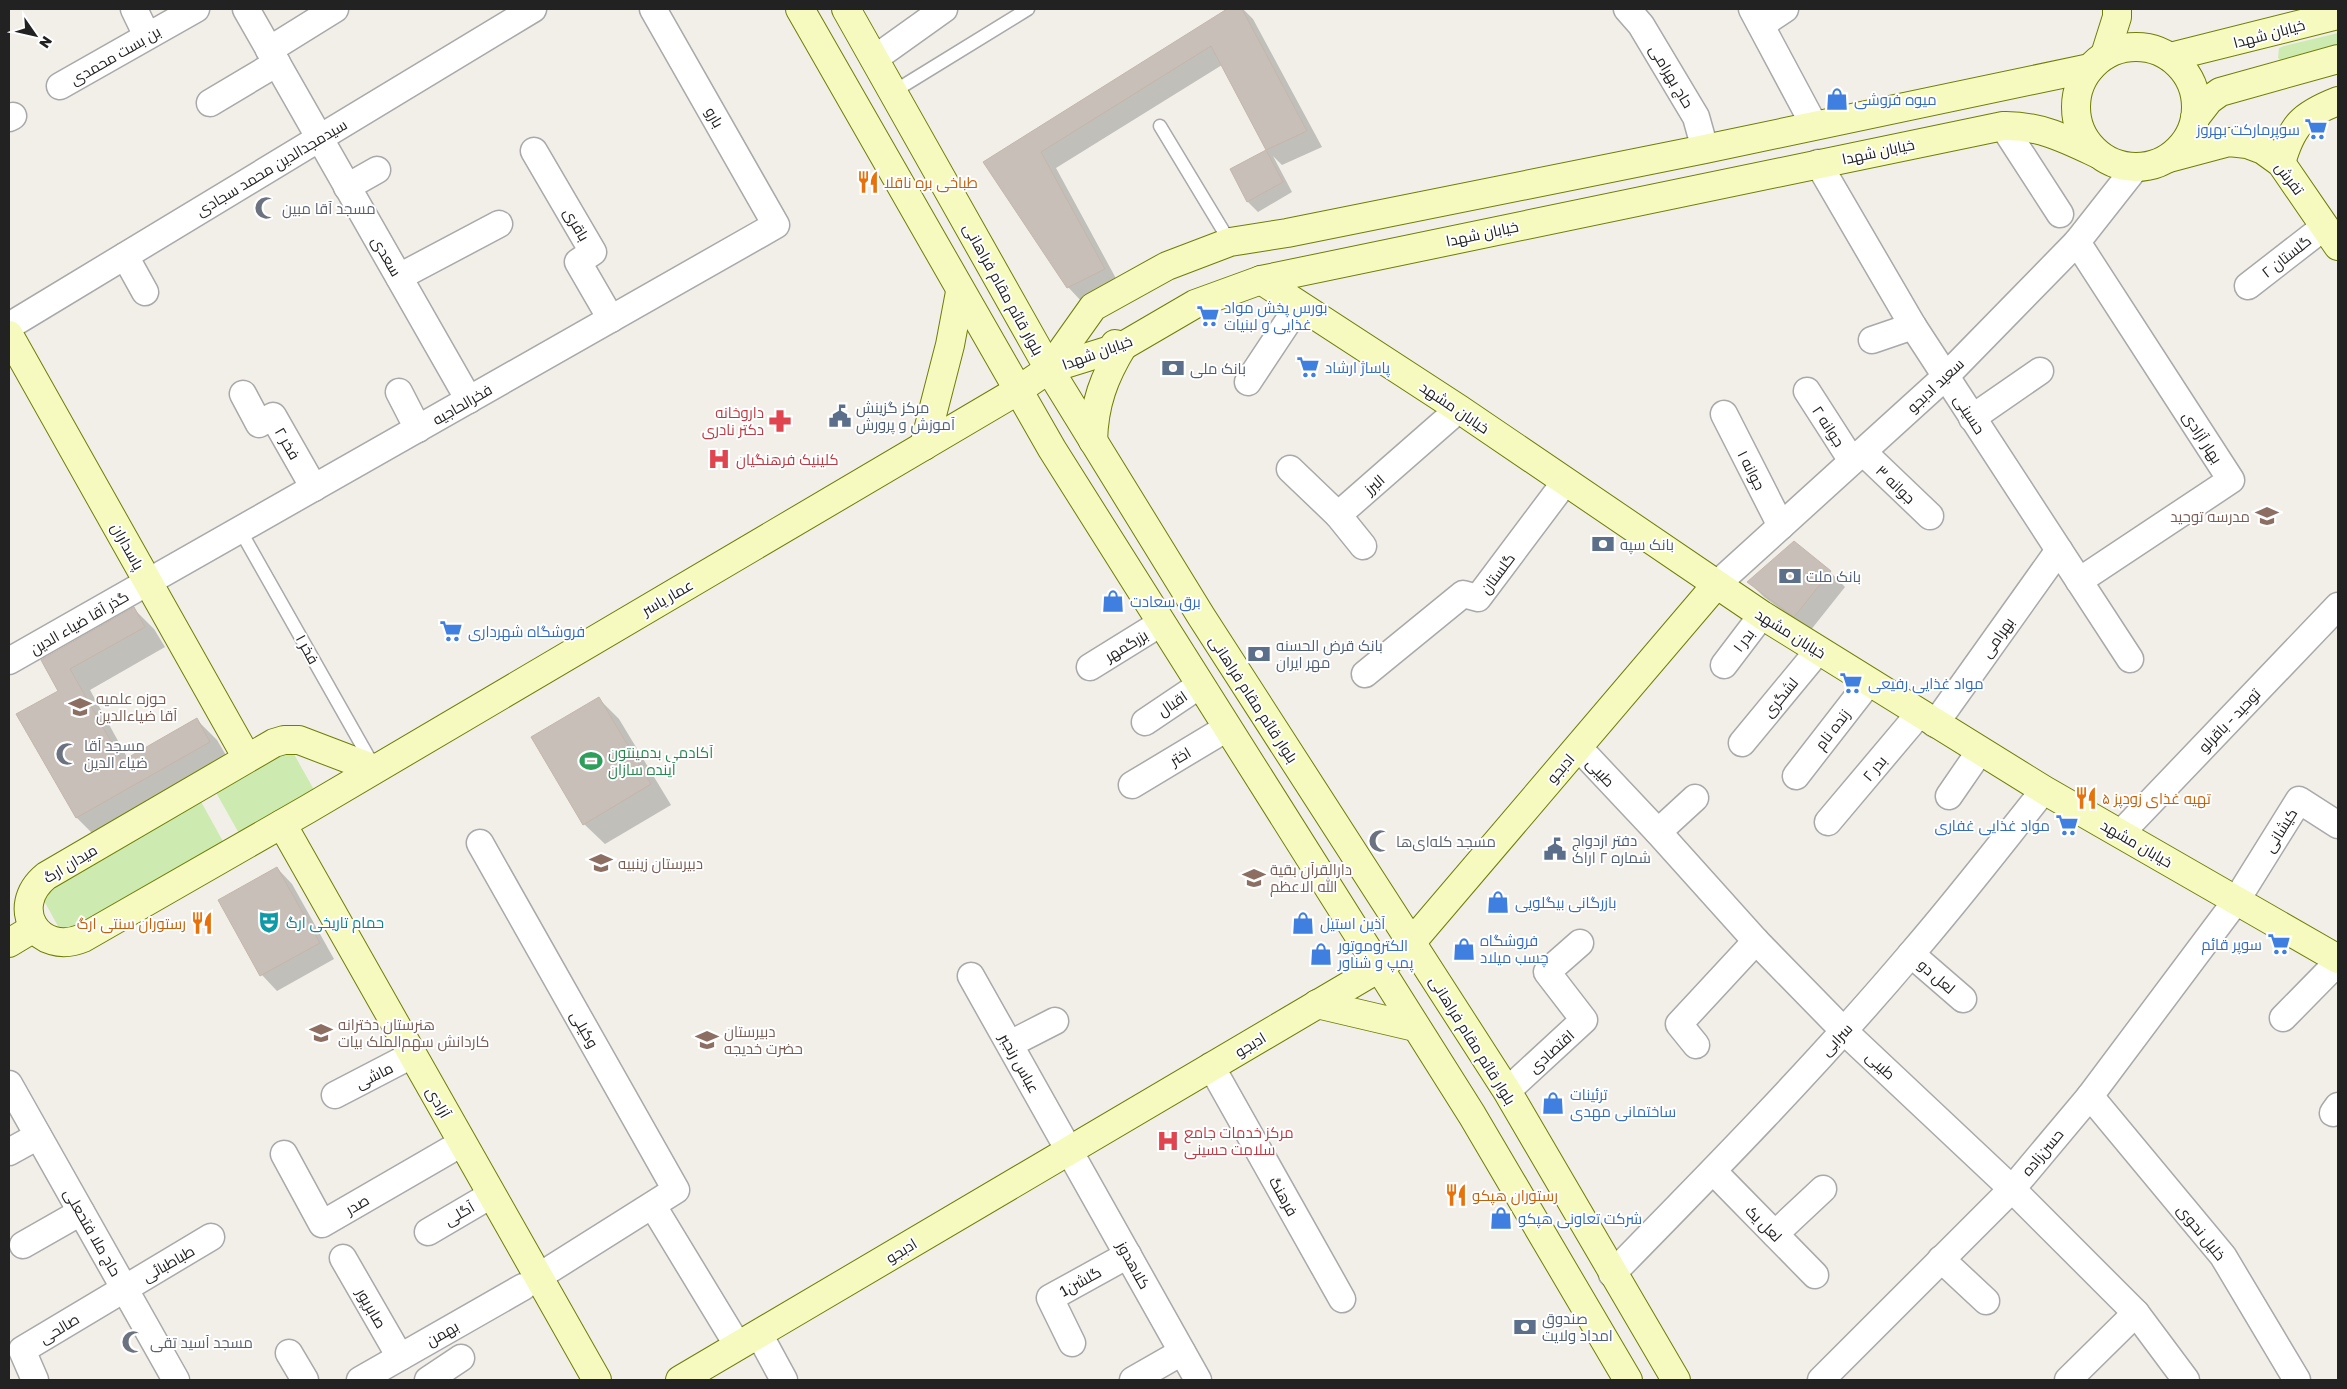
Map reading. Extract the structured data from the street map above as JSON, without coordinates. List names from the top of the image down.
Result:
{
  "streets": {
    "main road": [
      "خیابان شهدا",
      "تفرش",
      "بلوار قائم مقام فراهانی",
      "خیابان مشهد",
      "پاسداران",
      "عمار یاسر",
      "ادبجو",
      "میدان ارگ",
      "آزادی"
    ],
    "street": [
      "بن بست محمدی",
      "حاج بهرامی",
      "بارو",
      "سیدمجدالدین محمد سجادی",
      "باقری",
      "سعدی",
      "گلستان ۲",
      "سعید ادبجو",
      "فخرالحاجیه",
      "حسینی",
      "جوانه ۲",
      "بهار آزادی",
      "فخر ۲",
      "جوانه ۱",
      "البرز",
      "جوانه ۳",
      "گلستان",
      "گذر آقا ضیاء الدین",
      "بهرامی",
      "بدر ۱",
      "بزرگمهر",
      "لشگری",
      "اقبال",
      "توحید - باقرلو",
      "زنده نام",
      "اختر",
      "بدر ۲",
      "طیبی",
      "کیشانی",
      "لعل دو",
      "وکیلی",
      "سرابی",
      "اقتصادی",
      "عباس رنجبر",
      "ماشی",
      "حسن‌زاده",
      "فرهنگ",
      "صدر",
      "آگلی",
      "لعل یک",
      "حاج ملا فتحعلی",
      "خلیل نحوی",
      "طباطبائی",
      "کلاهدوز",
      "گلشن1",
      "صابرپور",
      "صالحی",
      "بهمن"
    ],
    "lane": ["فخر ۱"]
  },
  "crossings": [
    ["خیابان شهدا", "حاج بهرامی"],
    ["خیابان شهدا", "تفرش"],
    ["خیابان شهدا", "بلوار قائم مقام فراهانی"],
    ["خیابان شهدا", "سعید ادبجو"],
    ["خیابان شهدا", "خیابان مشهد"],
    ["خیابان شهدا", "حسینی"],
    ["خیابان شهدا", "عمار یاسر"],
    ["بارو", "فخرالحاجیه"],
    ["سیدمجدالدین محمد سجادی", "سعدی"],
    ["تفرش", "گلستان ۲"],
    ["تفرش", "سعید ادبجو"],
    ["باقری", "فخرالحاجیه"],
    ["سعدی", "فخرالحاجیه"],
    ["بلوار قائم مقام فراهانی", "عمار یاسر"],
    ["بلوار قائم مقام فراهانی", "ادبجو"],
    ["بلوار قائم مقام فراهانی", "سرابی"],
    ["بلوار قائم مقام فراهانی", "اقتصادی"],
    ["سعید ادبجو", "خیابان مشهد"],
    ["سعید ادبجو", "حسینی"],
    ["سعید ادبجو", "جوانه ۲"],
    ["سعید ادبجو", "بهار آزادی"],
    ["سعید ادبجو", "جوانه ۱"],
    ["سعید ادبجو", "جوانه ۳"],
    ["سعید ادبجو", "ادبجو"],
    ["فخرالحاجیه", "فخر ۲"],
    ["فخرالحاجیه", "پاسداران"],
    ["فخرالحاجیه", "گذر آقا ضیاء الدین"],
    ["فخرالحاجیه", "فخر ۱"],
    ["خیابان مشهد", "البرز"],
    ["خیابان مشهد", "گلستان"],
    ["خیابان مشهد", "بهرامی"],
    ["خیابان مشهد", "بدر ۱"],
    ["خیابان مشهد", "لشگری"],
    ["خیابان مشهد", "توحید - باقرلو"],
    ["خیابان مشهد", "زنده نام"],
    ["خیابان مشهد", "ادبجو"],
    ["خیابان مشهد", "بدر ۲"],
    ["خیابان مشهد", "کیشانی"],
    ["خیابان مشهد", "سرابی"],
    ["خیابان مشهد", "حسن‌زاده"],
    ["حسینی", "بهار آزادی"],
    ["حسینی", "بهرامی"],
    ["جوانه ۲", "جوانه ۳"],
    ["پاسداران", "گذر آقا ضیاء الدین"],
    ["پاسداران", "میدان ارگ"],
    ["عمار یاسر", "فخر ۱"],
    ["عمار یاسر", "میدان ارگ"],
    ["عمار یاسر", "آزادی"],
    ["بهرامی", "بدر ۲"],
    ["فخر ۱", "میدان ارگ"],
    ["ادبجو", "طیبی"],
    ["ادبجو", "عباس رنجبر"],
    ["ادبجو", "فرهنگ"],
    ["ادبجو", "کلاهدوز"],
    ["طیبی", "سرابی"],
    ["طیبی", "حسن‌زاده"],
    ["کیشانی", "حسن‌زاده"],
    ["لعل دو", "سرابی"],
    ["وکیلی", "آزادی"],
    ["وکیلی", "بهمن"],
    ["سرابی", "لعل یک"],
    ["عباس رنجبر", "کلاهدوز"],
    ["ماشی", "آزادی"],
    ["آزادی", "صدر"],
    ["آزادی", "آگلی"],
    ["آزادی", "بهمن"],
    ["حسن‌زاده", "خلیل نحوی"],
    ["حاج ملا فتحعلی", "طباطبائی"],
    ["حاج ملا فتحعلی", "صالحی"],
    ["طباطبائی", "صالحی"],
    ["کلاهدوز", "گلشن1"],
    ["صابرپور", "بهمن"]
  ],
  "places": {
    "shop": [
      "میوه فروشی",
      "برق سعادت",
      "بازرگانی بیگلویی",
      "آذین استیل",
      "فروشگاه چسب میلاد",
      "الکتروموتور پمپ و شناور",
      "ترئینات ساختمانی مهدی",
      "شرکت تعاونی هپکو"
    ],
    "supermarket": [
      "سوپرمارکت بهروز",
      "بورس پخش مواد غذایی و لبنیات",
      "پاساژ ارشاد",
      "فروشگاه شهرداری",
      "مواد غذایی رفیعی",
      "مواد غذایی غفاری",
      "سوپر قائم"
    ],
    "restaurant": [
      "طباخی بره ناقلا",
      "تهیه غذای زودپز ۵",
      "رستوران سنتی ارگ",
      "رستوران هپکو"
    ],
    "mosque": [
      "مسجد آقا مبین",
      "مسجد آقا ضیاء الدین",
      "مسجد کله‌ای‌ها",
      "مسجد آسید تقی"
    ],
    "bank": [
      "بانک ملی",
      "بانک سپه",
      "بانک ملت",
      "بانک قرض الحسنه مهر ایران",
      "صندوق امداد ولایت"
    ],
    "public building": ["مرکز گزینش آموزش و پرورش", "دفتر ازدواج شماره ۲ اراک"],
    "pharmacy": ["داروخانه دکتر نادری"],
    "hospital": ["کلینیک فرهنگیان", "مرکز خدمات جامع سلامت حسینی"],
    "school or university": [
      "مدرسه توحید",
      "حوزه علمیه آقا ضیاءالدین",
      "دبیرستان زینبیه",
      "دارالقرآن بقیة الله الاعظم",
      "هنرستان دخترانه کاردانش سهم‌الملک بیات",
      "دبیرستان حضرت خدیجه"
    ],
    "sports": ["آکادمی بدمینتون آینده سازان"],
    "theatre": ["حمام تاریخی ارگ"]
  },
  "north": "bottom right"
}
